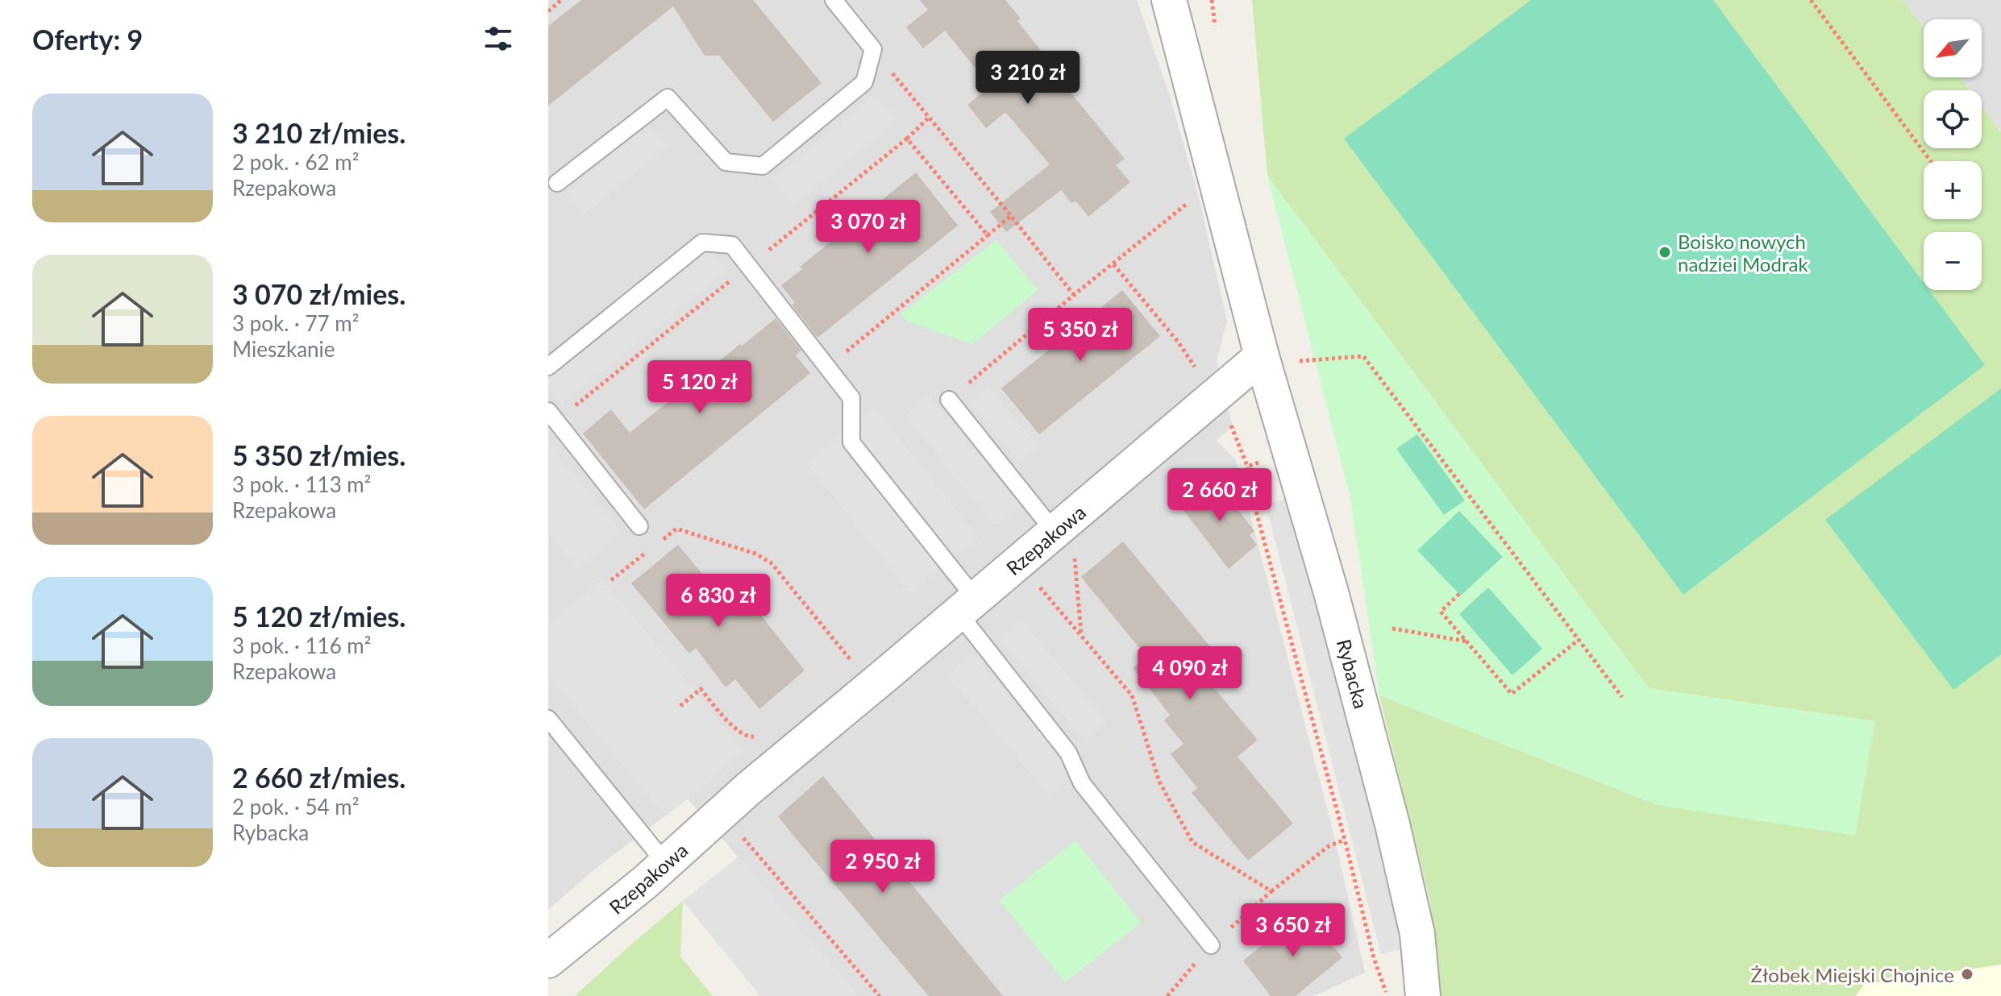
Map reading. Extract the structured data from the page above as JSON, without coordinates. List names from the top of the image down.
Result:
{
  "streets": {
    "street": ["Rzepakowa", "Rybacka"]
  },
  "crossings": [
    ["Rzepakowa", "Rybacka"]
  ],
  "places": ["Boisko nowych nadziei Modrak", "Żłobek Miejski Chojnice"],
  "north": "bottom left",
  "page": {
    "heading": "Oferty: 9",
    "map_buttons": ["+", "−"],
    "price": [
      "3 210 zł",
      "3 070 zł",
      "5 350 zł",
      "5 120 zł",
      "2 660 zł",
      "6 830 zł",
      "4 090 zł",
      "2 950 zł",
      "3 650 zł"
    ],
    "list": [
      {
        "name": "3 210 zł/mies.",
        "note": "2 pok. · 62 m² · Rzepakowa"
      },
      {
        "name": "3 070 zł/mies.",
        "note": "3 pok. · 77 m² · Mieszkanie"
      },
      {
        "name": "5 350 zł/mies.",
        "note": "3 pok. · 113 m² · Rzepakowa"
      },
      {
        "name": "5 120 zł/mies.",
        "note": "3 pok. · 116 m² · Rzepakowa"
      },
      {
        "name": "2 660 zł/mies.",
        "note": "2 pok. · 54 m² · Rybacka"
      }
    ]
  }
}
